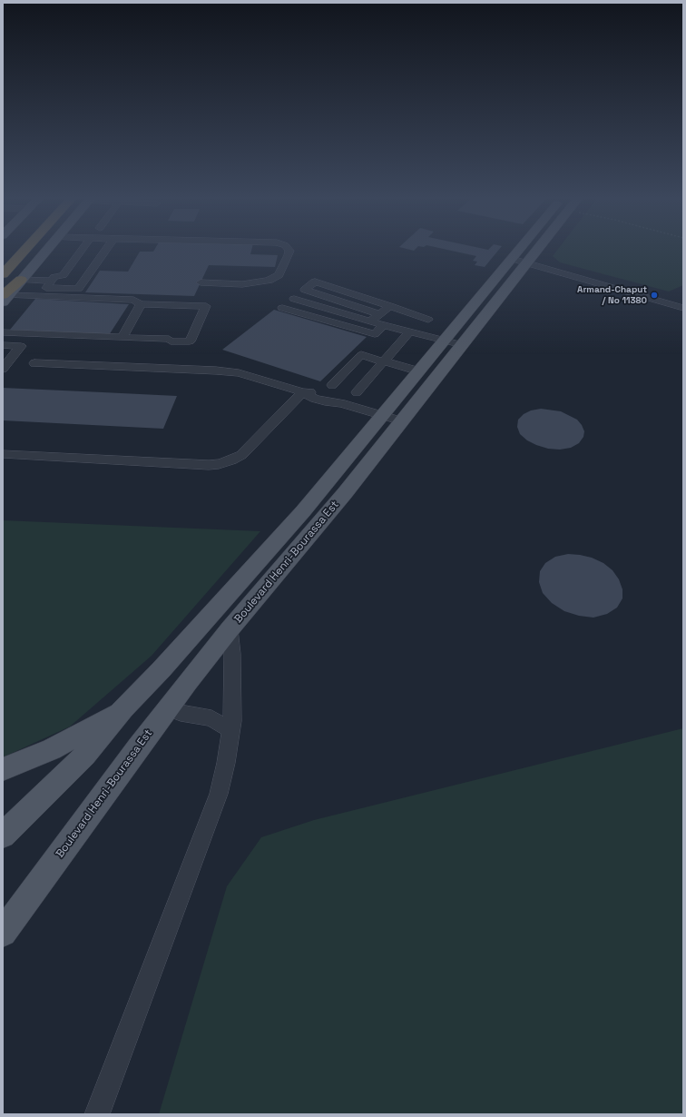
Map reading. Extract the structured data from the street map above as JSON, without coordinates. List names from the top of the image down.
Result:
{
  "streets": {
    "main road": ["Boulevard Henri-Bourassa Est"]
  },
  "places": ["Armand-Chaput / No 11380"]
}
